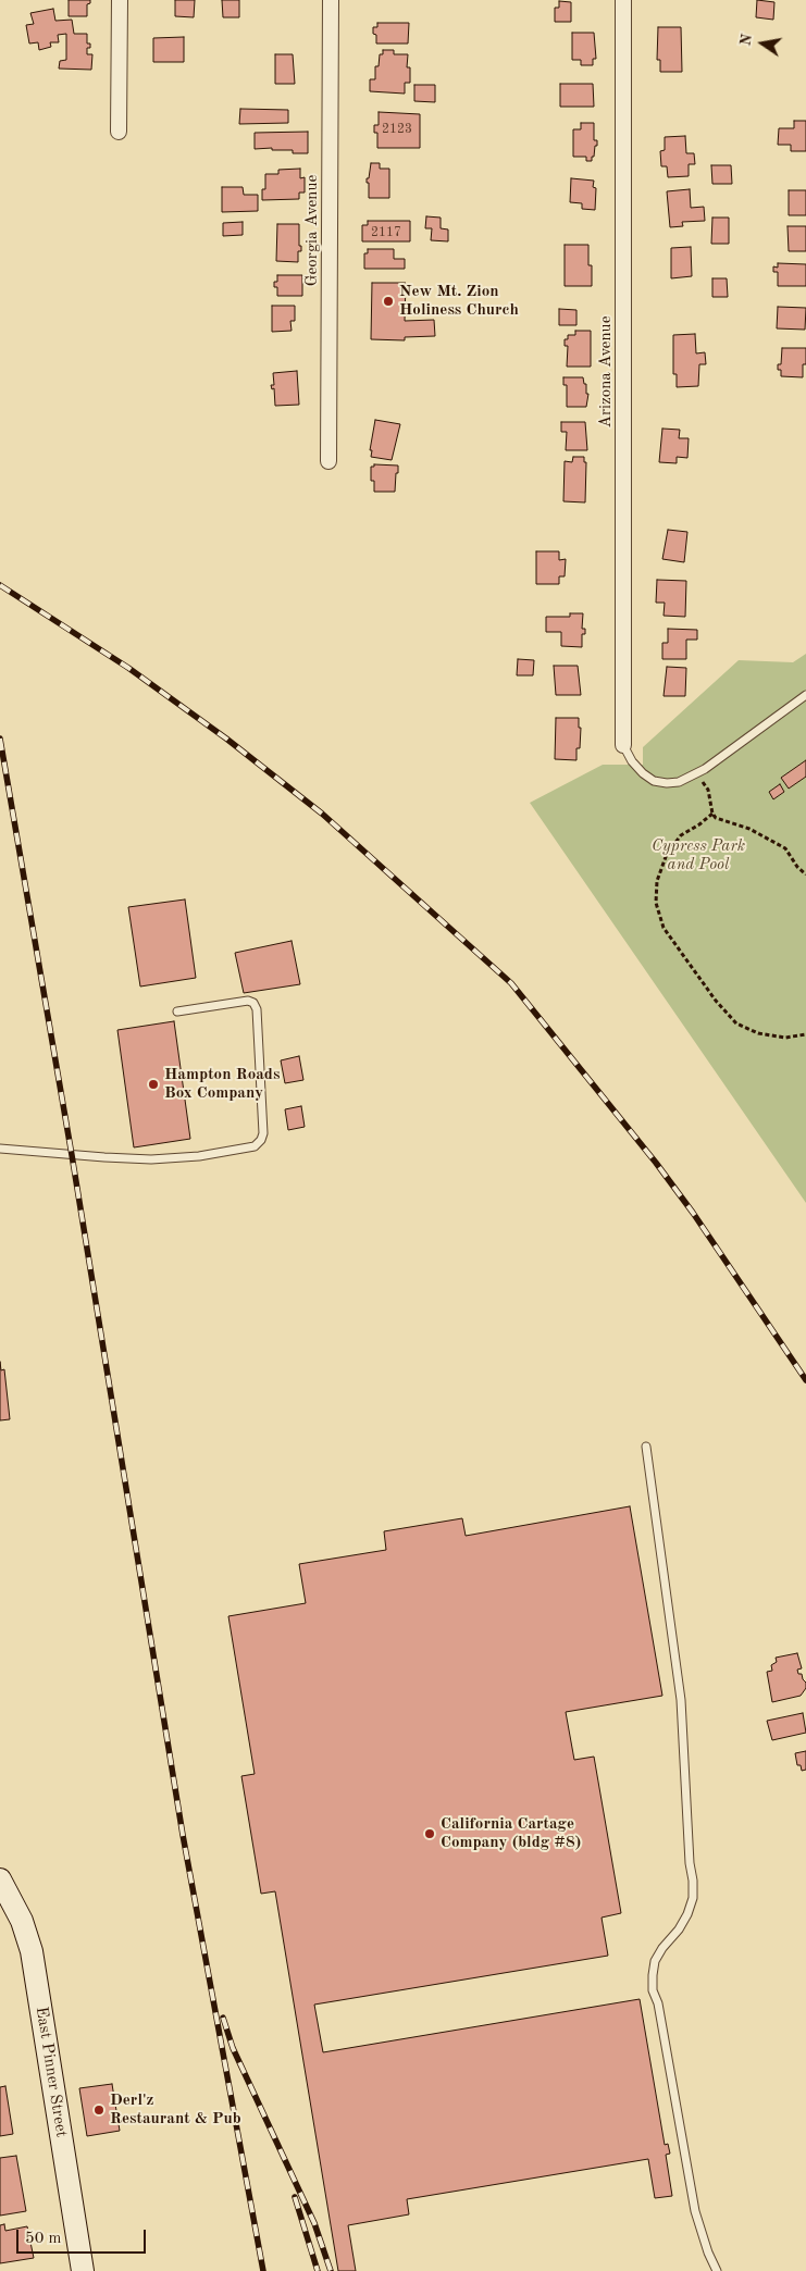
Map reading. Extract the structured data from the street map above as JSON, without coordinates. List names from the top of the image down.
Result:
{
  "streets": {
    "main road": ["East Pinner Street"],
    "street": ["Georgia Avenue", "Arizona Avenue"]
  },
  "parks": ["Cypress Park and Pool"],
  "places": [
    "New Mt. Zion Holiness Church",
    "Hampton Roads Box Company",
    "California Cartage Company (bldg #8)",
    "Derl'z Restaurant & Pub"
  ],
  "house_numbers": ["2123", "2117"],
  "scale_bar": "50 m",
  "north": "left"
}
